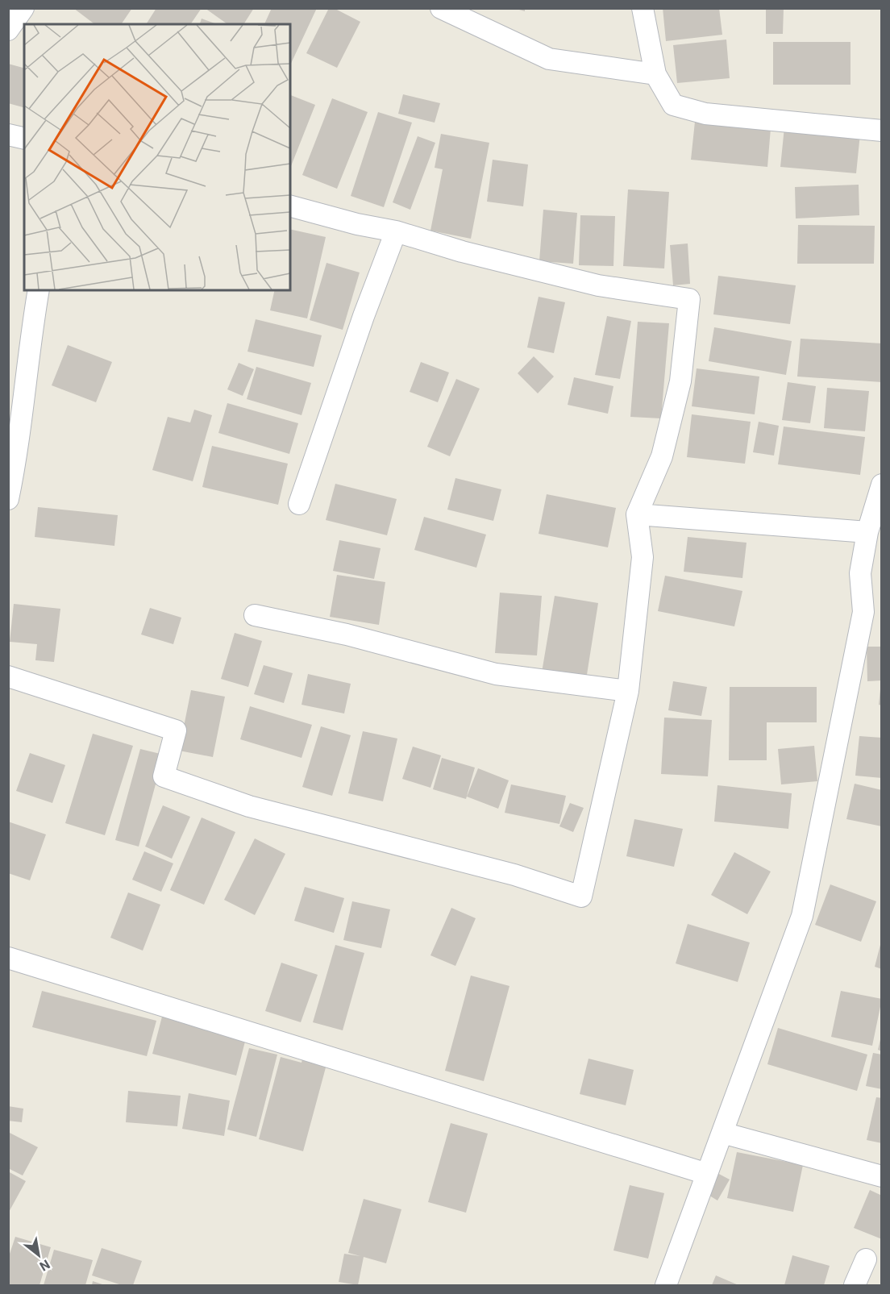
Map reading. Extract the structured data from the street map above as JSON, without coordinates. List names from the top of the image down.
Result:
{
  "north": "bottom right"
}
